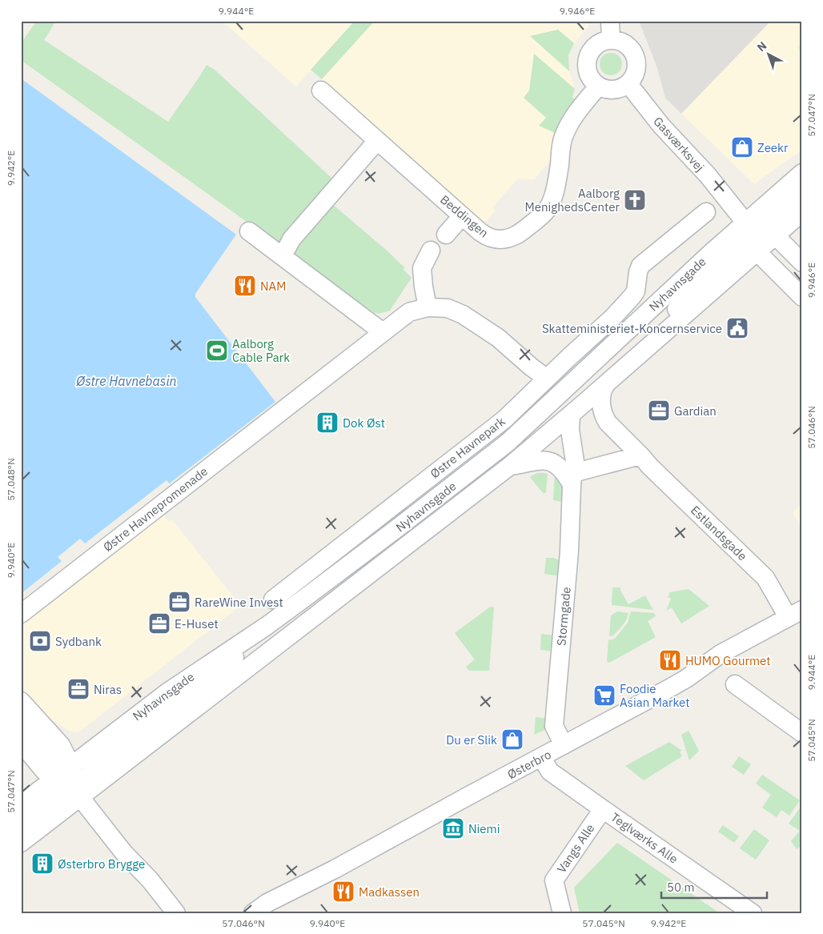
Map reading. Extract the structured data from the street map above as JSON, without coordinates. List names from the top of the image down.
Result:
{
  "streets": {
    "street": [
      "Gasværksvej",
      "Beddingen",
      "Nyhavnsgade",
      "Østre Havnepark",
      "Østre Havnepromenade",
      "Estlandsgade",
      "Stormgade",
      "Østerbro",
      "Teglværks Alle",
      "Vangs Alle"
    ]
  },
  "crossings": [
    ["Gasværksvej", "Beddingen"],
    ["Gasværksvej", "Nyhavnsgade"],
    ["Nyhavnsgade", "Estlandsgade"],
    ["Nyhavnsgade", "Stormgade"],
    ["Estlandsgade", "Østerbro"],
    ["Stormgade", "Østerbro"],
    ["Østerbro", "Teglværks Alle"],
    ["Teglværks Alle", "Vangs Alle"]
  ],
  "water": ["Østre Havnebasin"],
  "places": {
    "shop": ["Zeekr", "Du er Slik"],
    "church": ["Aalborg MenighedsCenter"],
    "restaurant": ["NAM", "HUMO Gourmet", "Madkassen"],
    "public building": ["Skatteministeriet-Koncernservice"],
    "sports": ["Aalborg Cable Park"],
    "office": [
      "Gardian",
      "RareWine Invest",
      "E-Huset",
      "Niras"
    ],
    "building": ["Dok Øst", "Østerbro Brygge"],
    "bank": ["Sydbank"],
    "supermarket": ["Foodie Asian Market"],
    "museum": ["Niemi"]
  },
  "scale_bar": "50 m",
  "north": "top left",
  "coordinates": [
    "9.944°E",
    "9.946°E",
    "57.047°N",
    "9.942°E",
    "57.046°N",
    "57.048°N",
    "9.940°E",
    "57.045°N"
  ]
}
